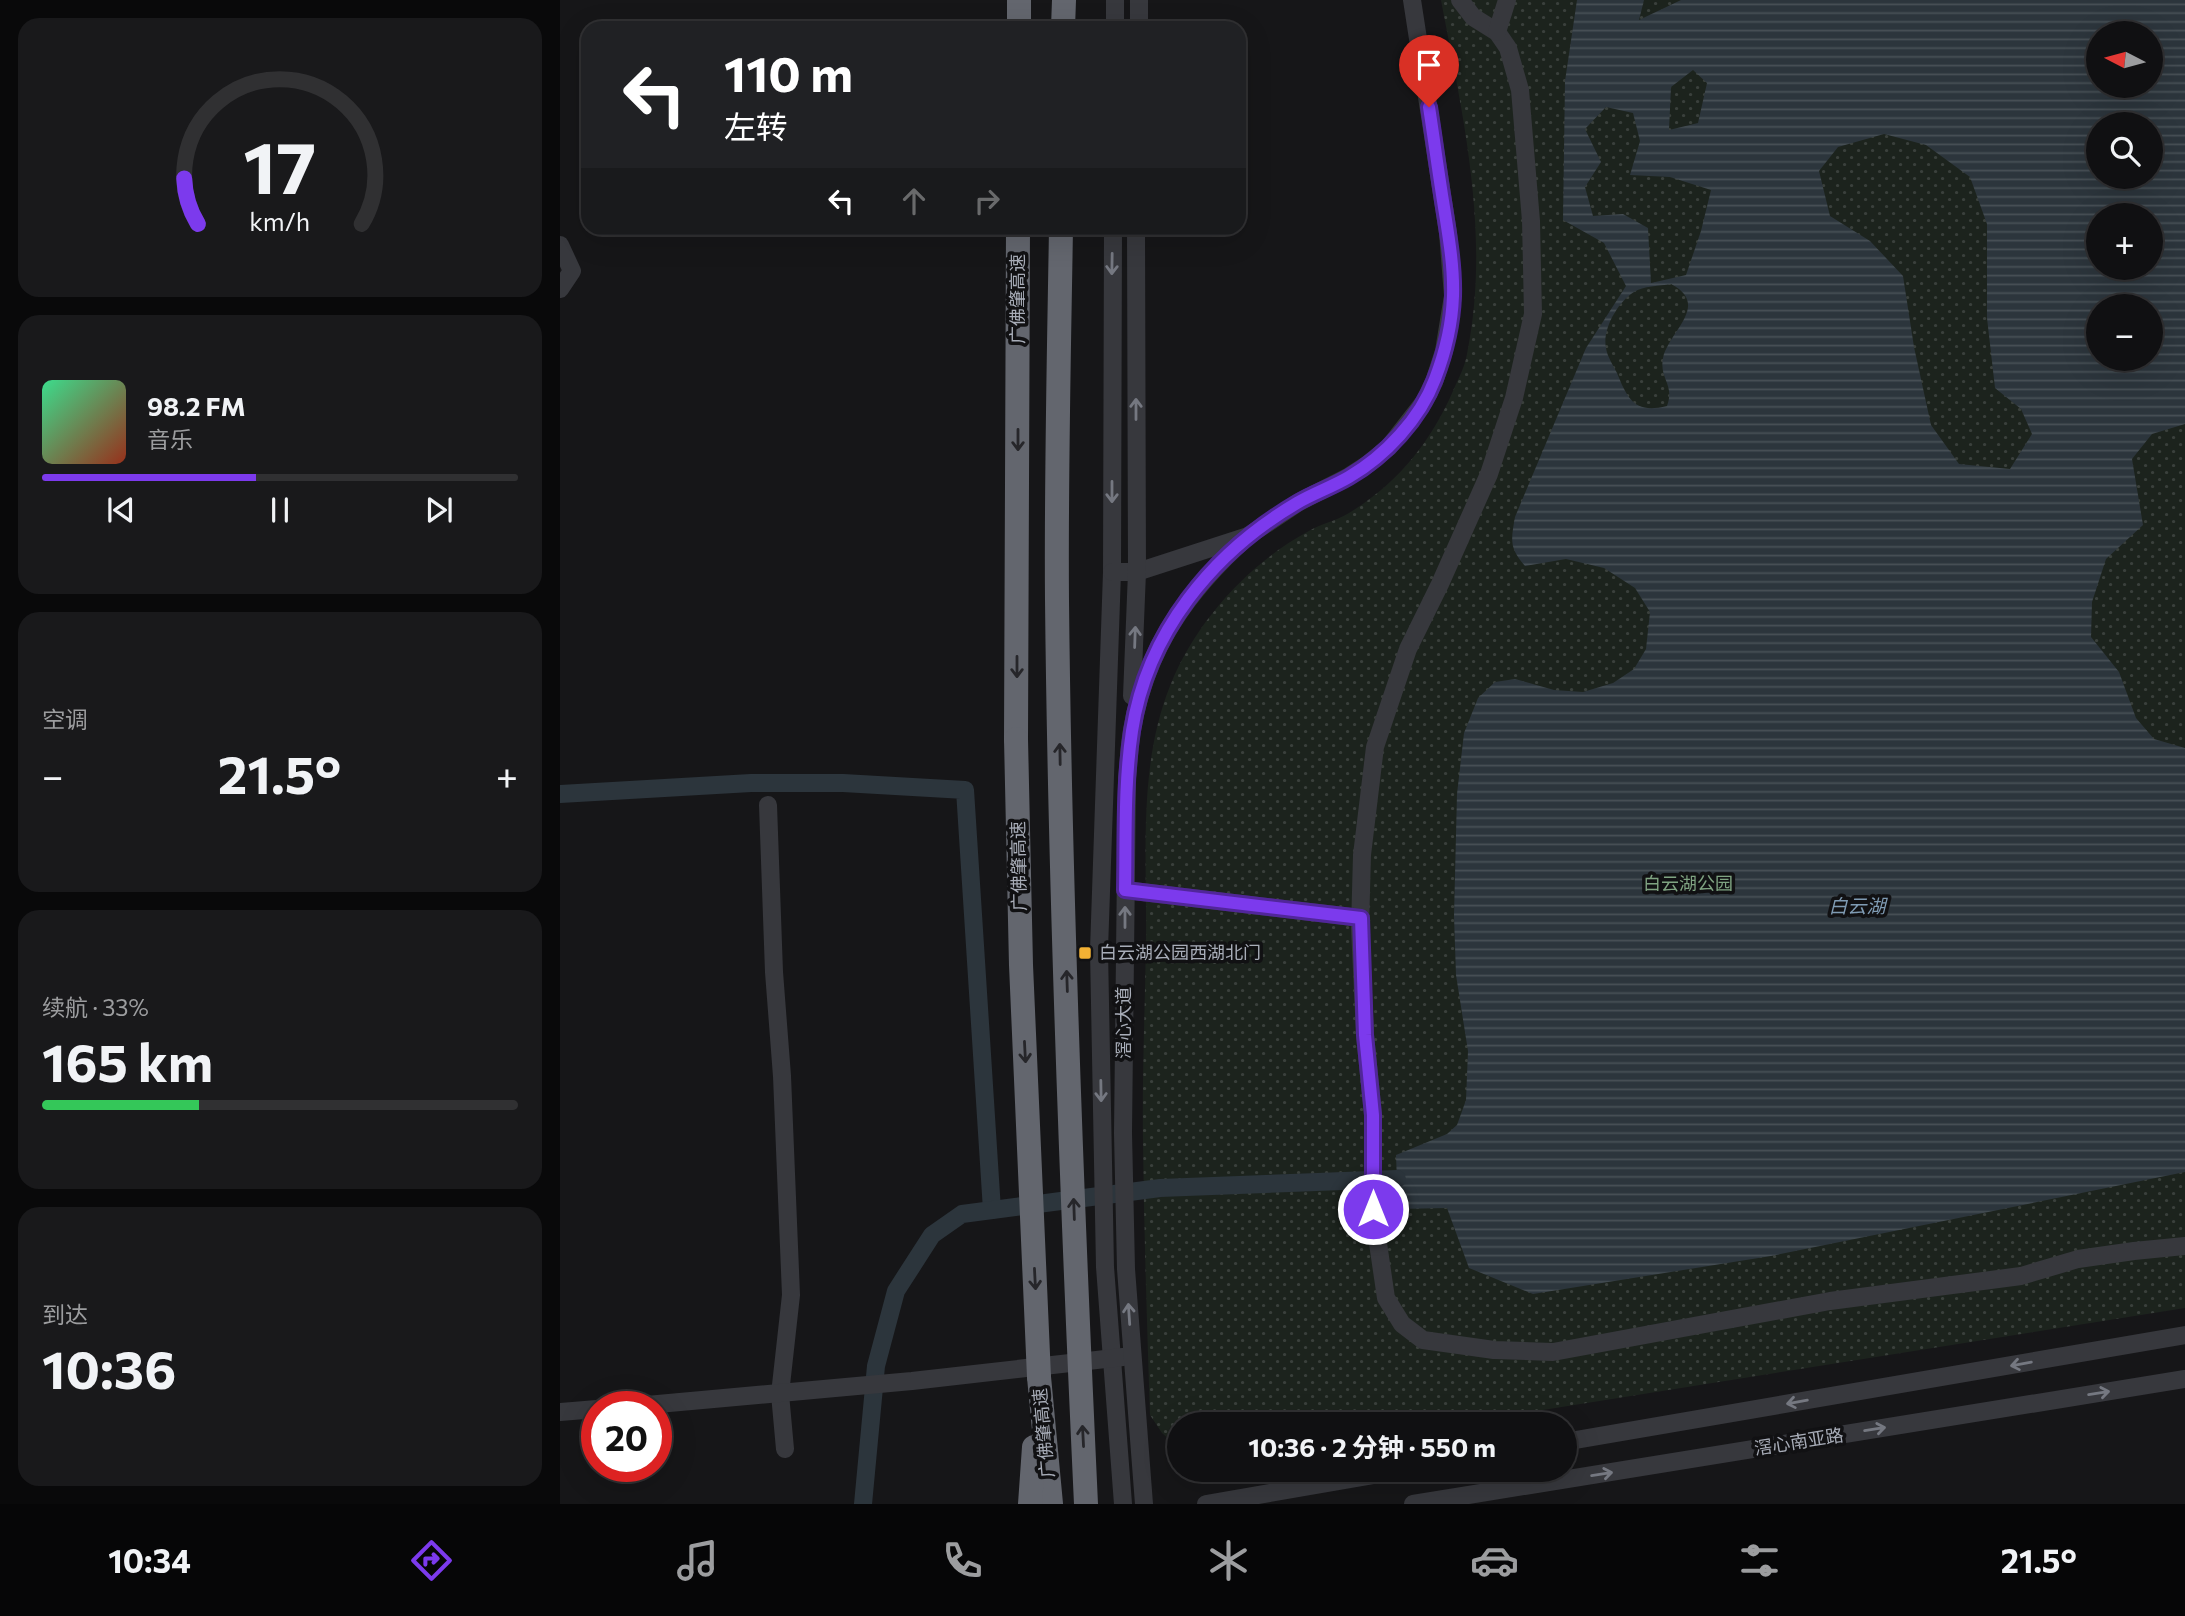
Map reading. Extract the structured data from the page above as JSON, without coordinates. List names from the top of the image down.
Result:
{
  "streets": {
    "highway": ["广佛肇高速"],
    "street": ["滘心大道", "滘心南亚路"]
  },
  "water": ["白云湖"],
  "parks": ["白云湖公园"],
  "places": {
    "transit": ["白云湖公园西湖北门"]
  },
  "north": "left",
  "page": {
    "map_buttons": ["+", "−"],
    "turn": ["110 m", "左转"],
    "song": ["98.2 FM", "音乐"],
    "tile": [
      "空调",
      ["续航 · 33%", "165 km"],
      ["到达", "10:36"]
    ],
    "heat": ["−", "21.5°", "+"],
    "limit": "20",
    "trip": "10:36 · 2 分钟 · 550 m",
    "tabs": ["10:34", "21.5°"],
    "gauge": ["17", "km/h"]
  }
}
